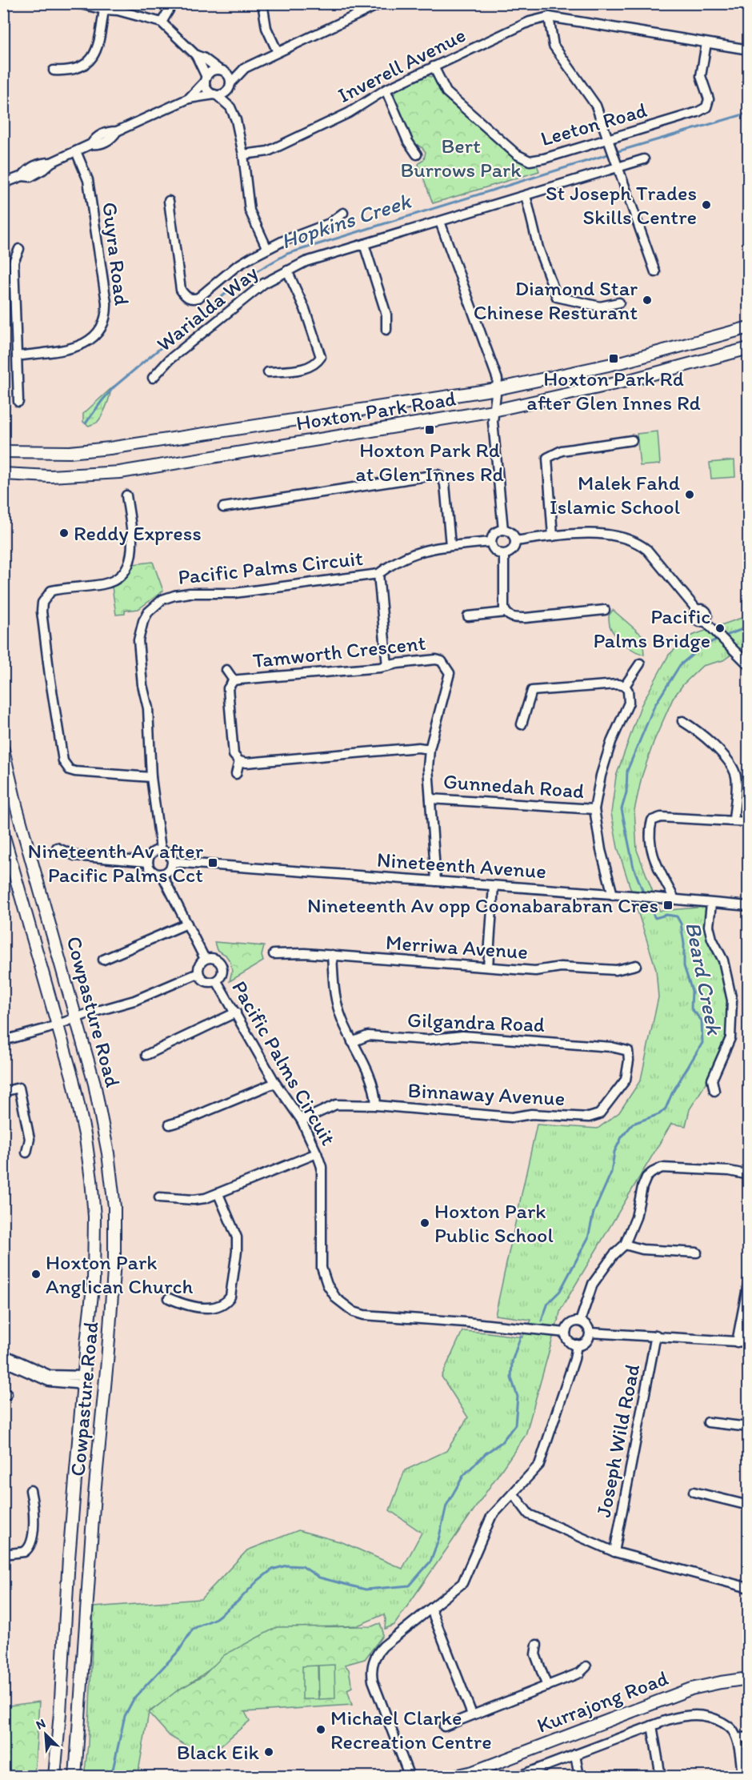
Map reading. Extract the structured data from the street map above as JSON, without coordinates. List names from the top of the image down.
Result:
{
  "streets": {
    "main road": ["Hoxton Park Road", "Cowpasture Road", "Kurrajong Road"],
    "street": [
      "Inverell Avenue",
      "Leeton Road",
      "Guyra Road",
      "Warialda Way",
      "Pacific Palms Circuit",
      "Tamworth Crescent",
      "Gunnedah Road",
      "Nineteenth Avenue",
      "Merriwa Avenue",
      "Gilgandra Road",
      "Binnaway Avenue",
      "Joseph Wild Road"
    ]
  },
  "crossings": [
    ["Inverell Avenue", "Leeton Road"],
    ["Pacific Palms Circuit", "Nineteenth Avenue"],
    ["Pacific Palms Circuit", "Binnaway Avenue"],
    ["Tamworth Crescent", "Gunnedah Road"],
    ["Tamworth Crescent", "Nineteenth Avenue"],
    ["Gilgandra Road", "Binnaway Avenue"]
  ],
  "water": ["Hopkins Creek", "Beard Creek"],
  "parks": ["Bert Burrows Park"],
  "places": {
    "other": [
      "St Joseph Trades Skills Centre",
      "Diamond Star Chinese Resturant",
      "Malek Fahd Islamic School",
      "Reddy Express",
      "Pacific Palms Bridge",
      "Hoxton Park Public School",
      "Hoxton Park Anglican Church",
      "Michael Clarke Recreation Centre",
      "Black Eik"
    ],
    "transit": [
      "Hoxton Park Rd after Glen Innes Rd",
      "Hoxton Park Rd at Glen Innes Rd",
      "Nineteenth Av after Pacific Palms Cct",
      "Nineteenth Av opp Coonabarabran Cres"
    ]
  },
  "north": "top left"
}
